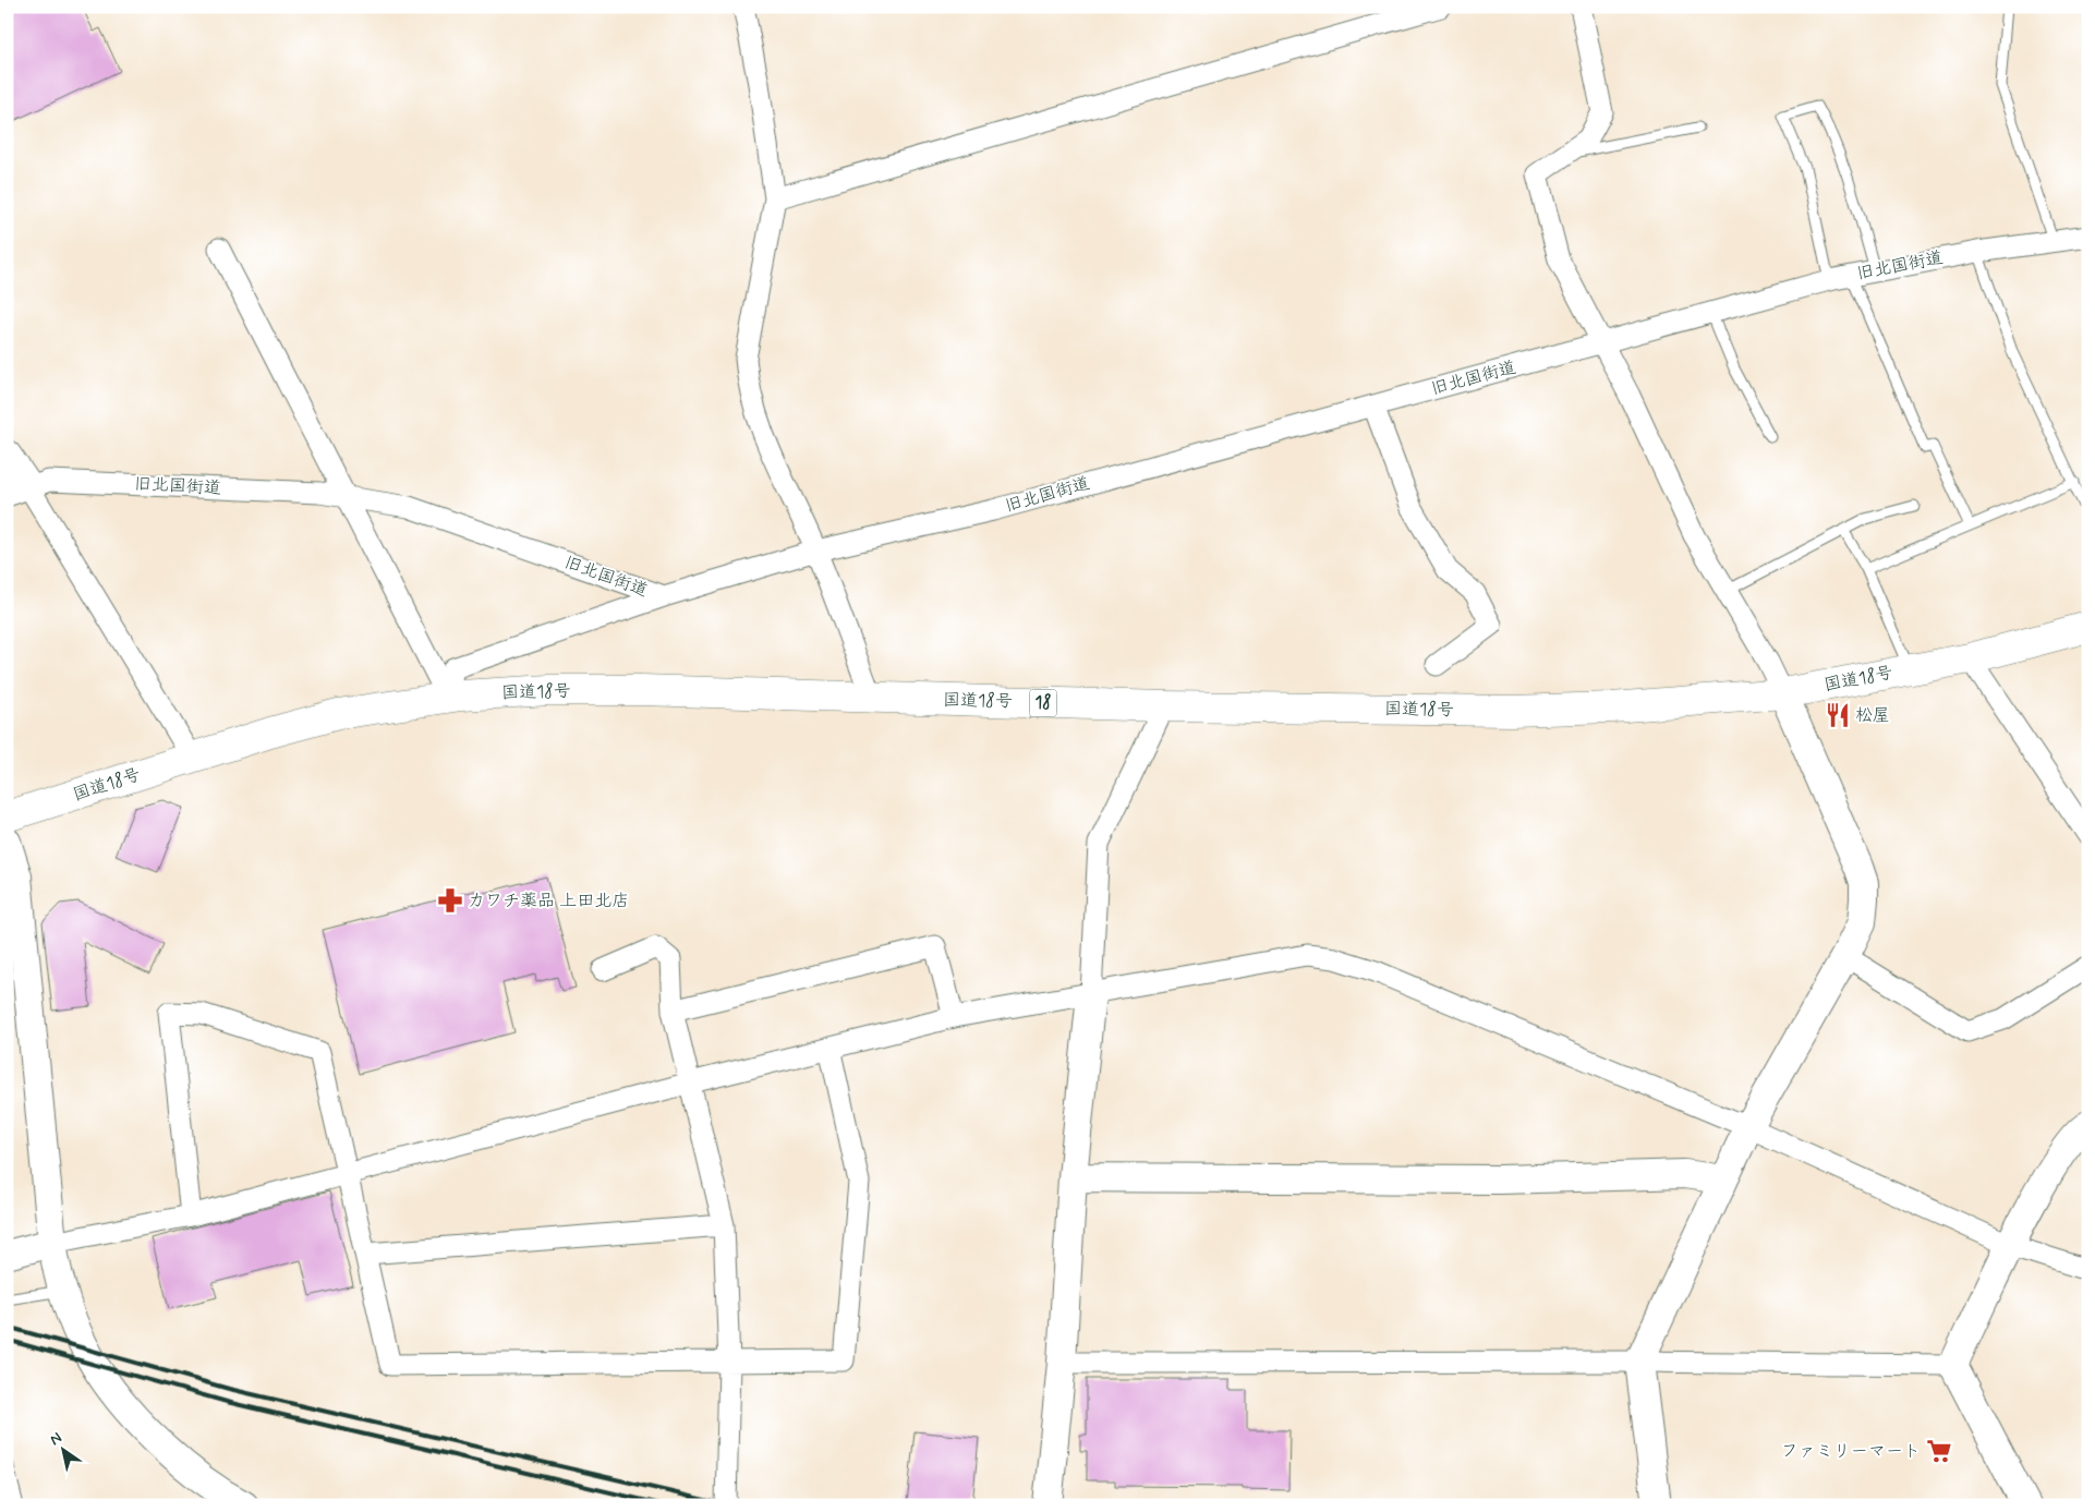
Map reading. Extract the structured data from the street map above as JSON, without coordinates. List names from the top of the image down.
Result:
{
  "streets": {
    "highway": ["国道18号", "18"],
    "street": ["旧北国街道"]
  },
  "places": {
    "restaurant": ["松屋"],
    "pharmacy": ["カワチ薬品 上田北店"],
    "supermarket": ["ファミリーマート"]
  },
  "north": "top left"
}
